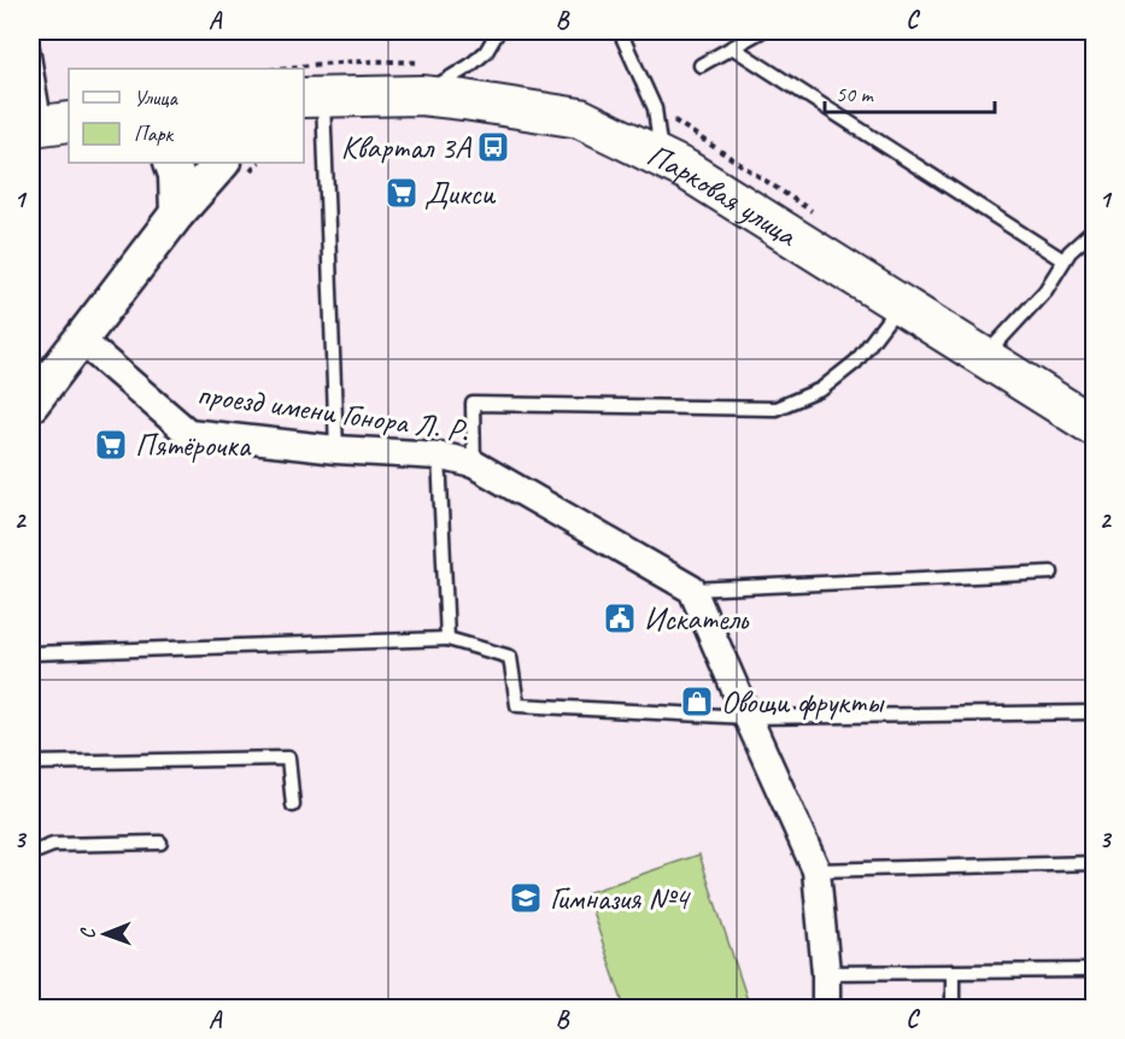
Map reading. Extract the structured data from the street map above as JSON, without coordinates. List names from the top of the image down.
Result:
{
  "streets": {
    "main road": ["Парковая улица"],
    "street": ["проезд имени Гонора Л. Р."]
  },
  "places": {
    "bus stop": ["Квартал 3А"],
    "supermarket": ["Дикси", "Пятёрочка"],
    "public building": ["Искатель"],
    "shop": ["Овощи фрукты"],
    "school or university": ["Гимназия №4"]
  },
  "legend": ["Улица", "Парк"],
  "scale_bar": "50 m",
  "north": "left",
  "grid": {
    "columns": ["A", "B", "C"],
    "rows": ["1", "2", "3"]
  }
}
